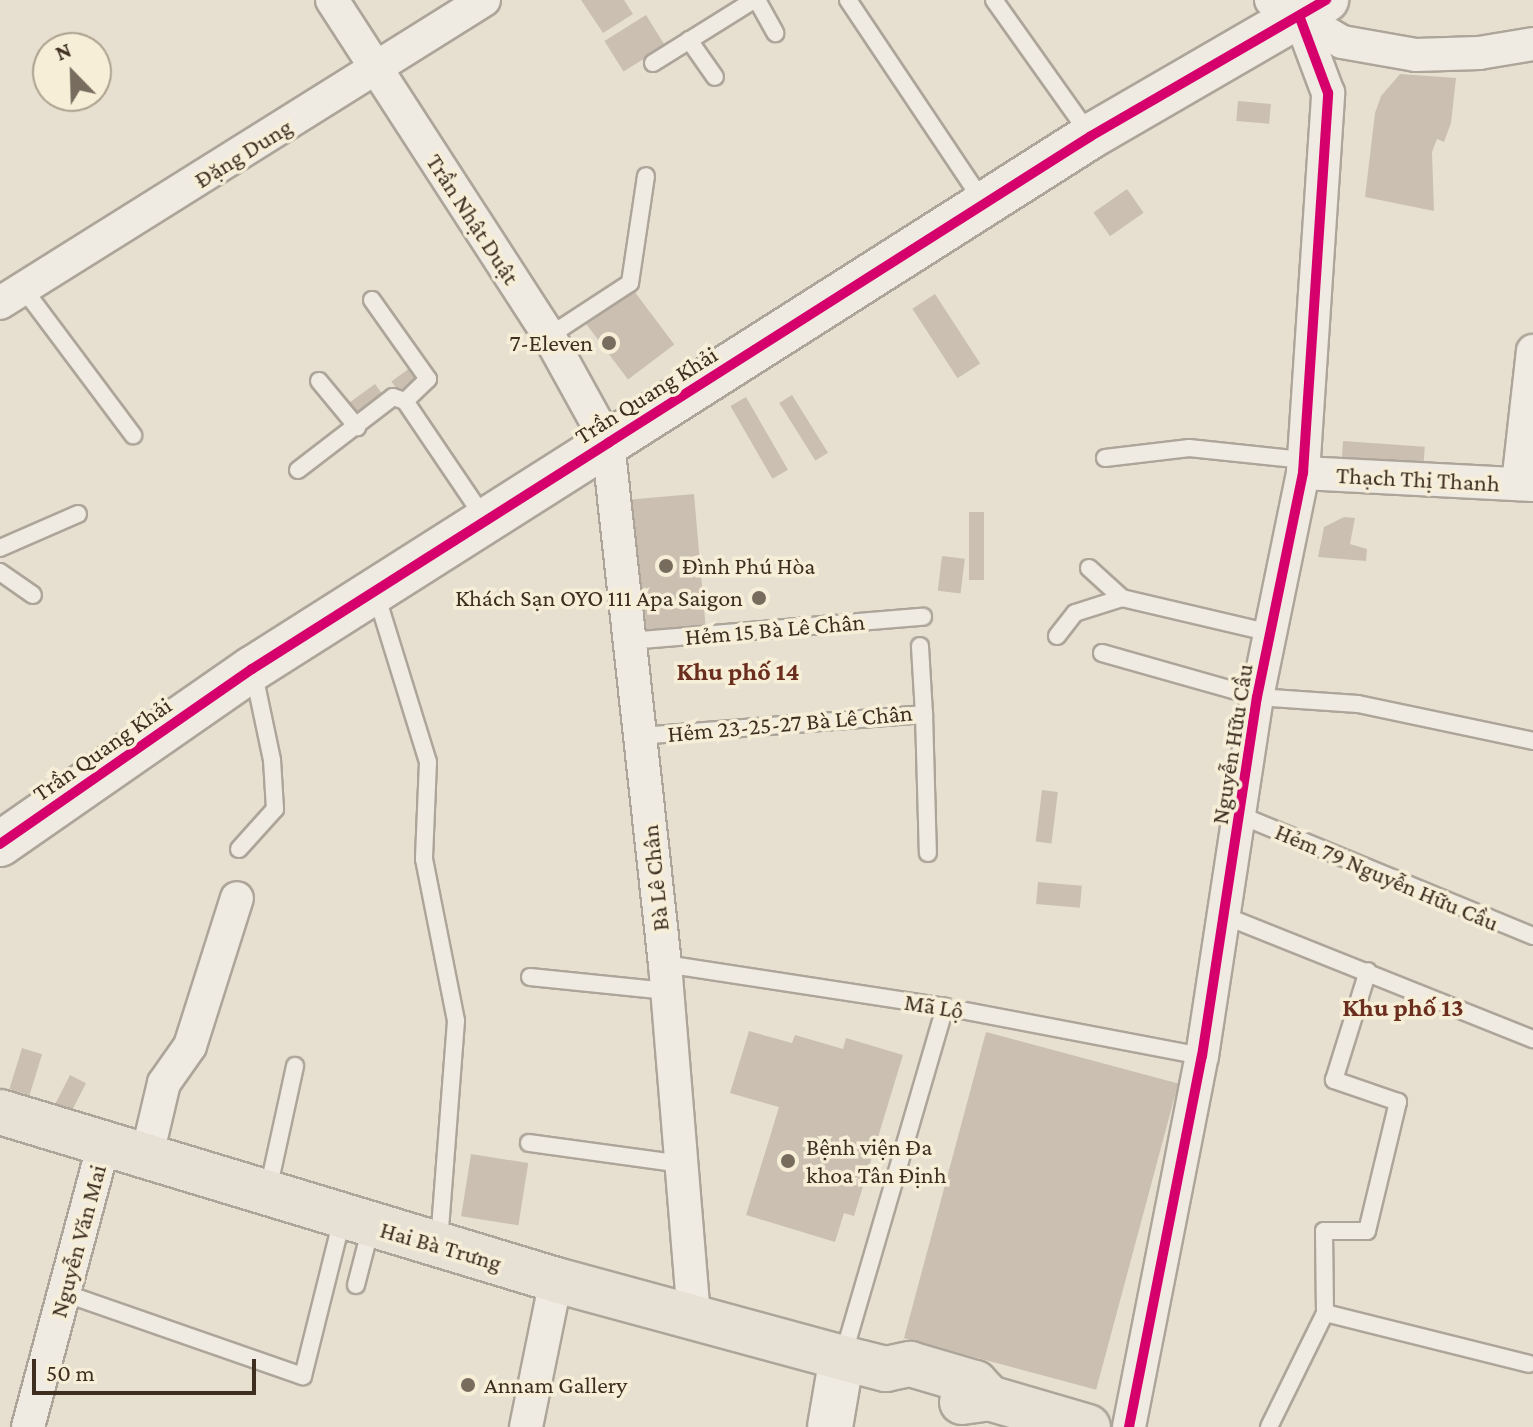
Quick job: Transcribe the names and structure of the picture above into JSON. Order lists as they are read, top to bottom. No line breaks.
{"streets":{"main road":["Hai Bà Trưng"],"street":["Đặng Dung","Trần Nhật Duật","Trần Quang Khải","Thạch Thị Thanh","Nguyễn Hữu Cầu","Bà Lê Chân","Nguyễn Văn Mai"],"lane":["Hẻm 15 Bà Lê Chân","Hẻm 23-25-27 Bà Lê Chân","Hẻm 79 Nguyễn Hữu Cầu","Mã Lộ"]},"crossings":[["Đặng Dung","Trần Nhật Duật"],["Trần Nhật Duật","Trần Quang Khải"],["Trần Nhật Duật","Bà Lê Chân"],["Trần Quang Khải","Nguyễn Hữu Cầu"],["Trần Quang Khải","Bà Lê Chân"],["Thạch Thị Thanh","Nguyễn Hữu Cầu"],["Hẻm 15 Bà Lê Chân","Bà Lê Chân"],["Hẻm 23-25-27 Bà Lê Chân","Bà Lê Chân"],["Nguyễn Hữu Cầu","Hẻm 79 Nguyễn Hữu Cầu"],["Nguyễn Hữu Cầu","Mã Lộ"],["Bà Lê Chân","Mã Lộ"],["Bà Lê Chân","Hai Bà Trưng"],["Nguyễn Văn Mai","Hai Bà Trưng"]],"districts":["Khu phố 14","Khu phố 13"],"places":["7-Eleven","Đình Phú Hòa","Khách Sạn OYO 111 Apa Saigon","Bệnh viện Đa khoa Tân Định","Annam Gallery"],"scale_bar":"50 m","north":"top left"}
